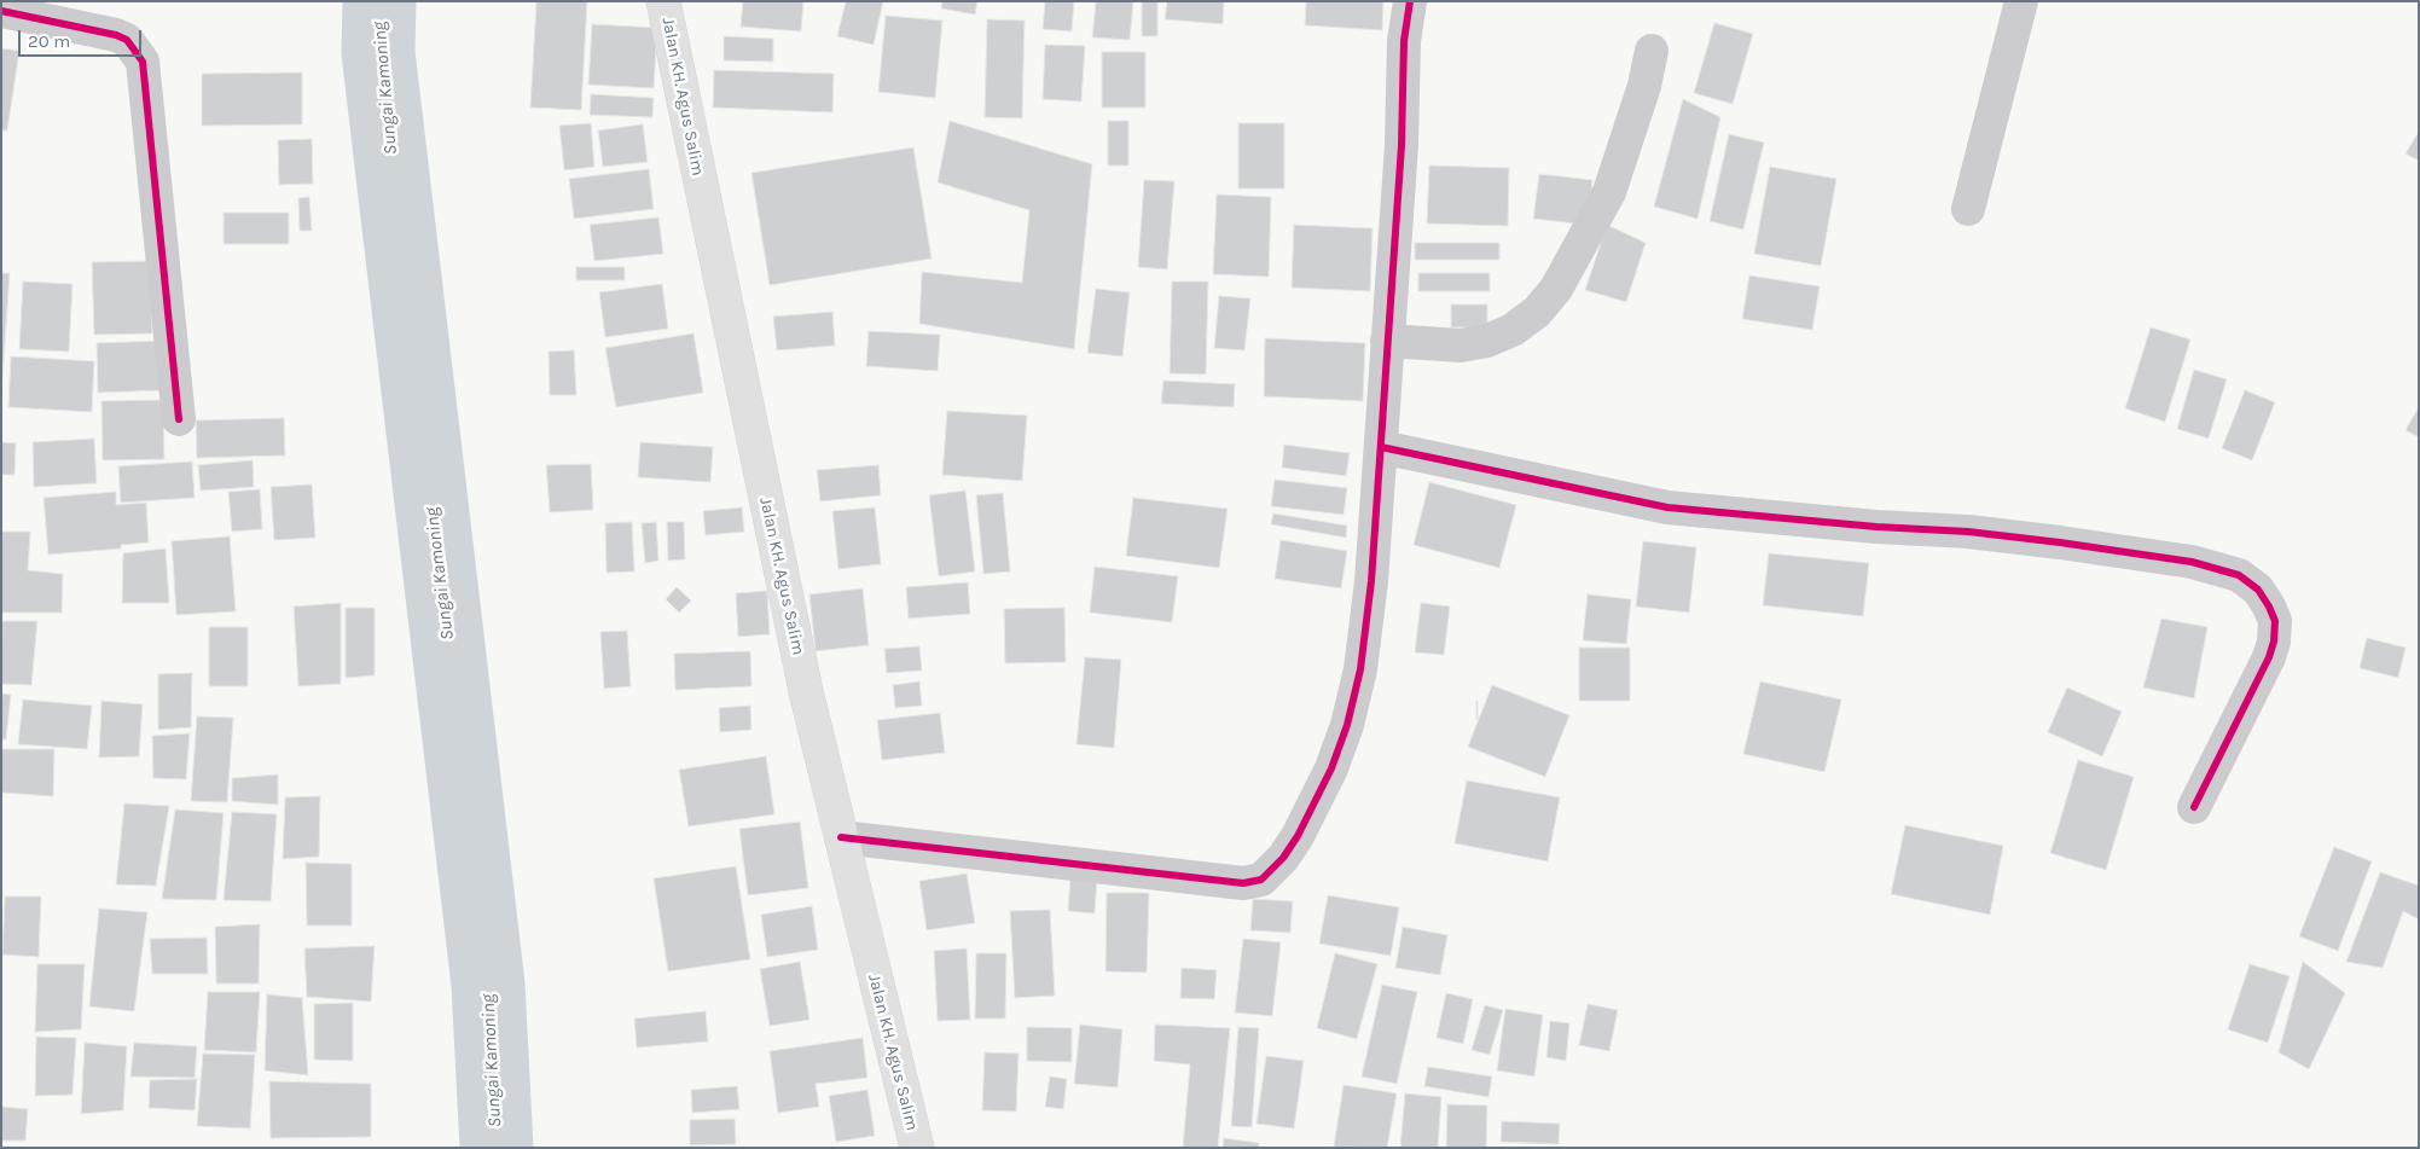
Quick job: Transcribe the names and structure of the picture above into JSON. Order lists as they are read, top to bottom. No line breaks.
{"streets":{"highway":["Jalan KH. Agus Salim"]},"water":["Sungai Kamoning"],"scale_bar":"20 m"}
